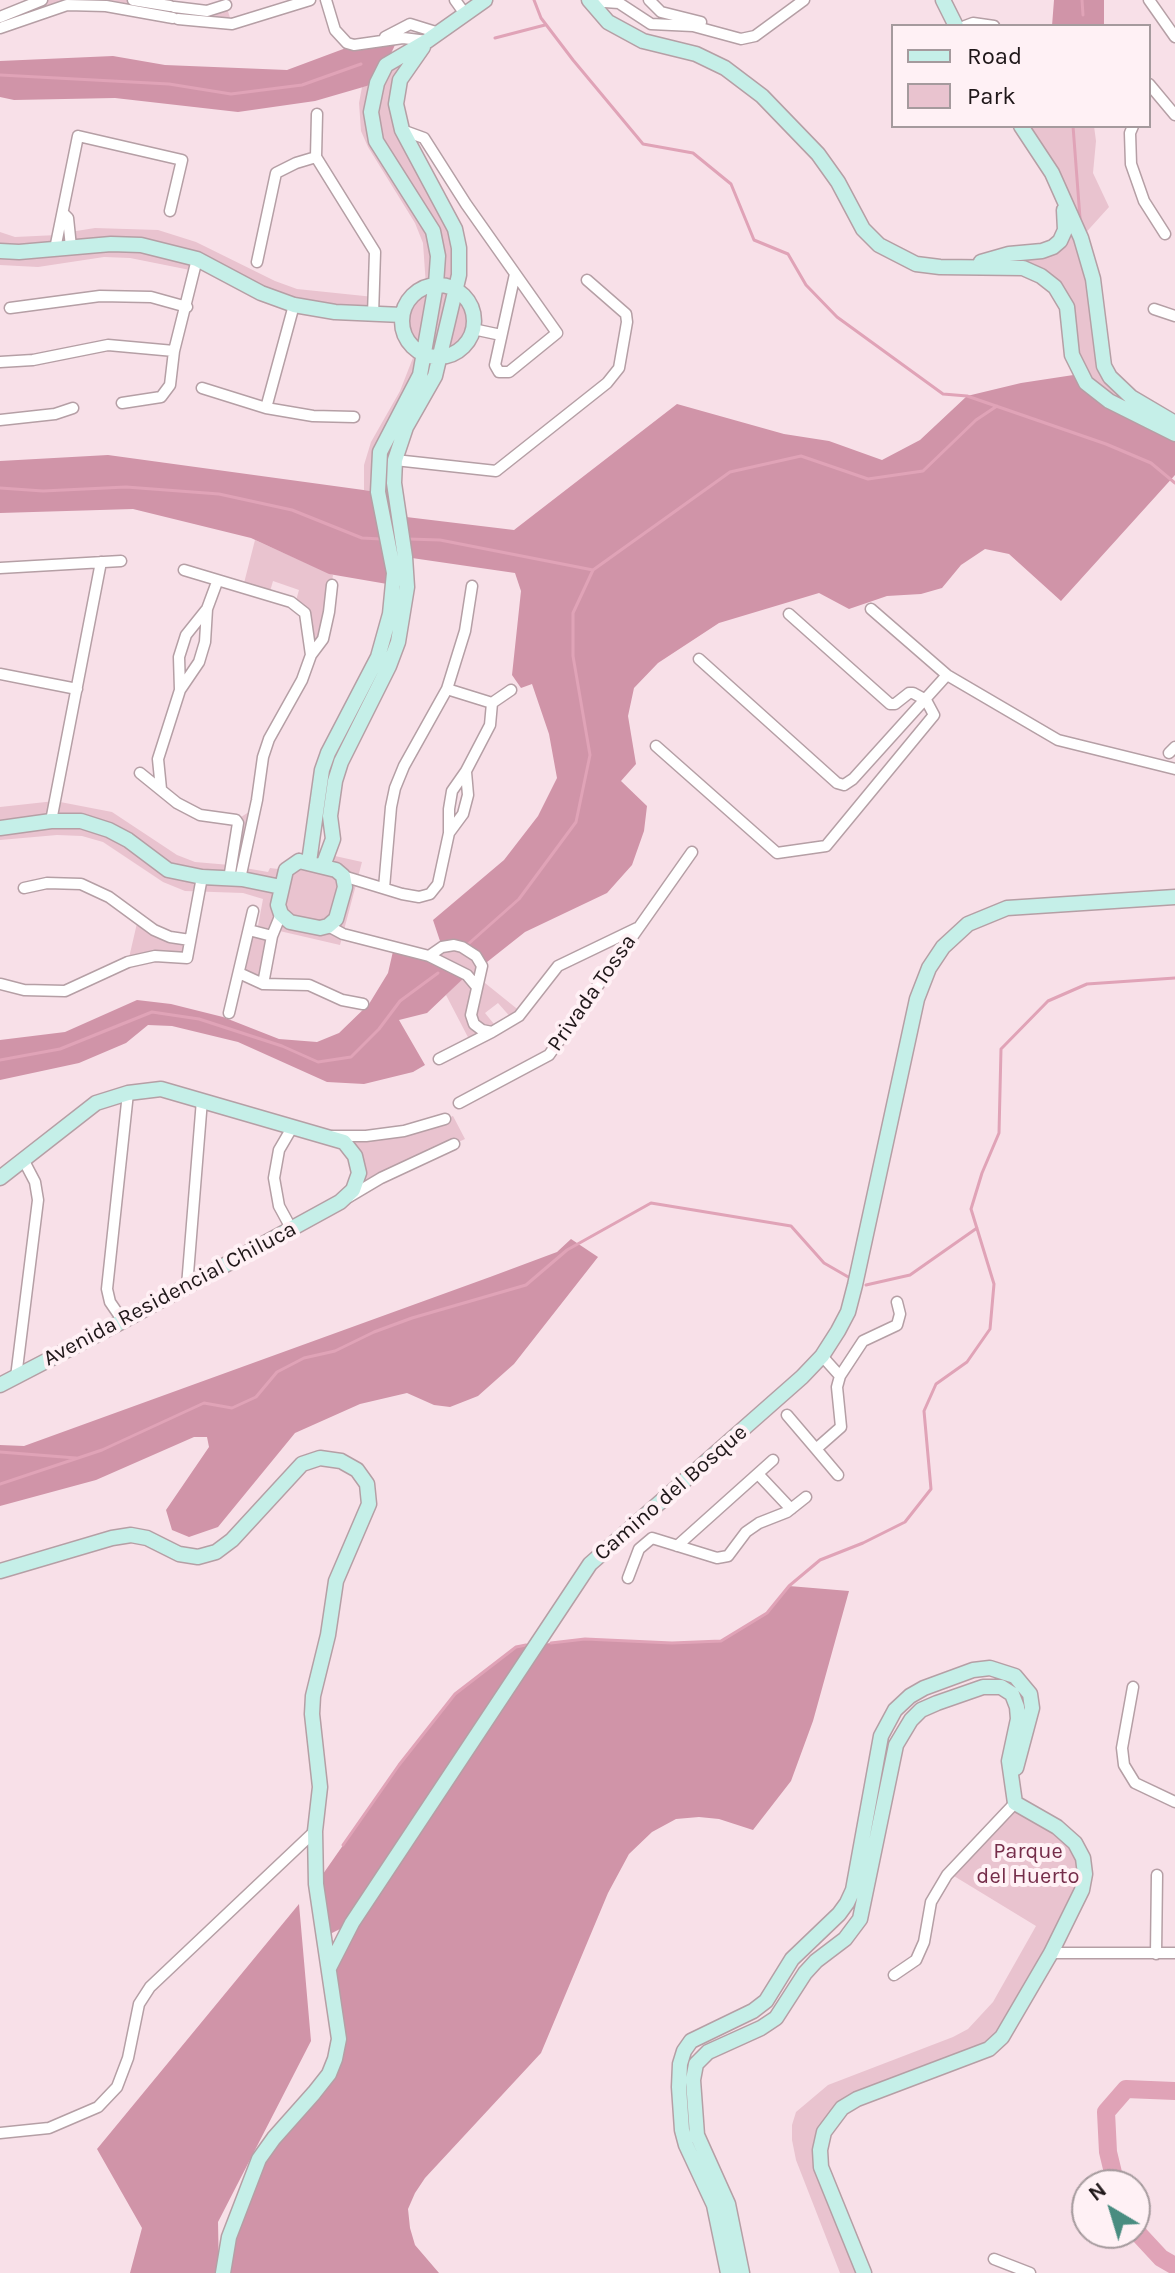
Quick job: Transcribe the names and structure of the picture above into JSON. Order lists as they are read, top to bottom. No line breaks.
{"streets":{"street":["Privada Tossa","Avenida Residencial Chiluca","Camino del Bosque"]},"parks":["Parque del Huerto"],"legend":["Road","Park"],"north":"top left"}
